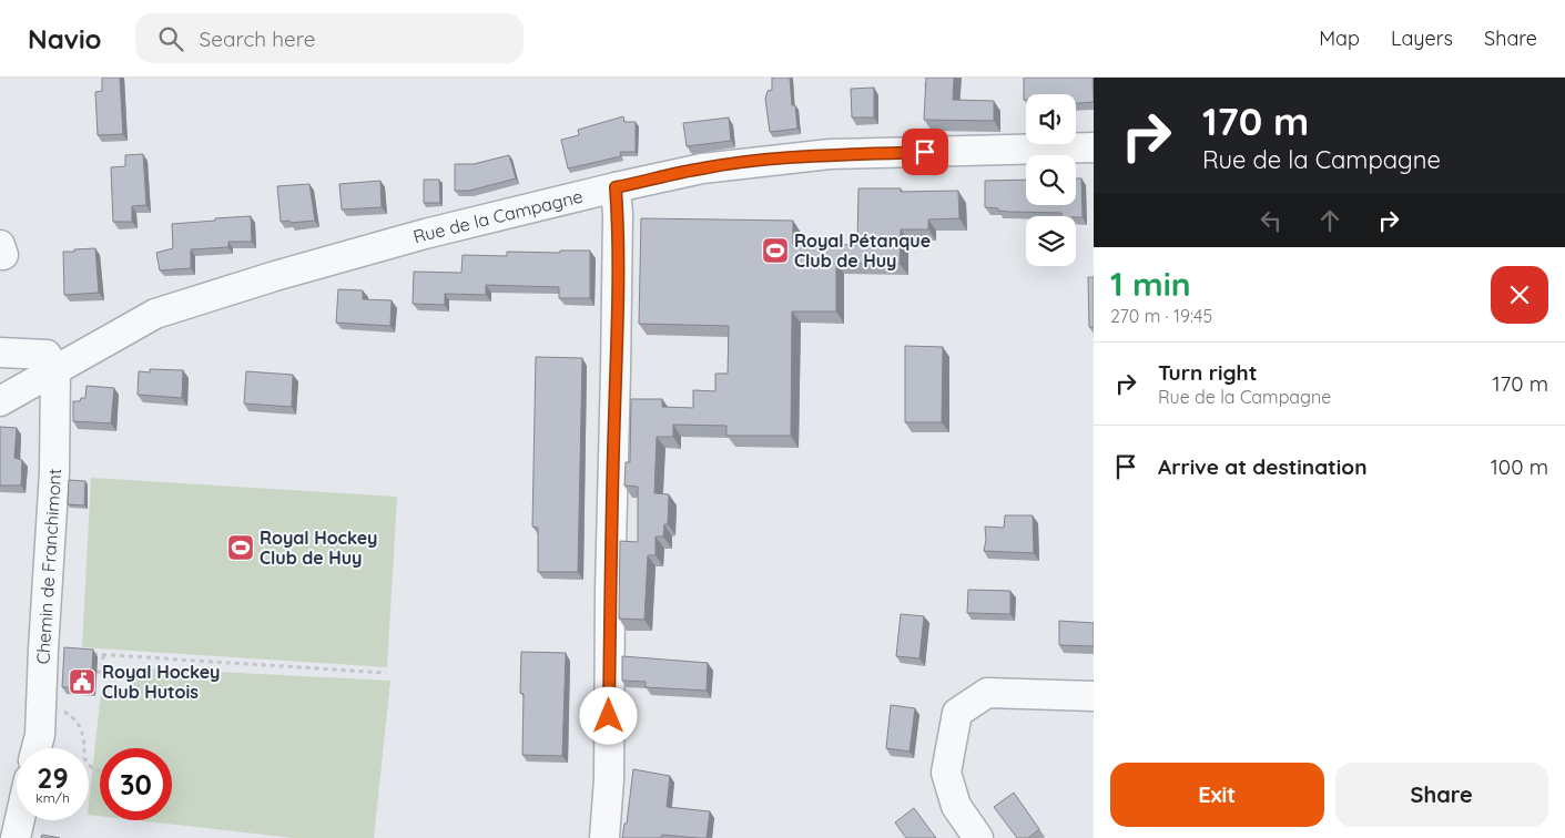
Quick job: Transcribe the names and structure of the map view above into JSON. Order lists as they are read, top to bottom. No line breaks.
{"streets":{"street":["Rue de la Campagne","Chemin de Franchimont"]},"crossings":[["Rue de la Campagne","Chemin de Franchimont"]],"places":{"sports":["Royal Pétanque Club de Huy","Royal Hockey Club de Huy"],"public building":["Royal Hockey Club Hutois"]},"page":{"header":"Navio","search":"Search here","nav":["Map","Layers","Share"],"turn":["170 m","Rue de la Campagne"],"heading":["1 min","270 m · 19:45"],"list":[{"name":"Turn right","note":"Rue de la Campagne","value":"170 m"},{"name":"Arrive at destination","value":"100 m"}],"speed":"29 km/h","limit":"30","buttons":["Exit","Share"]}}
